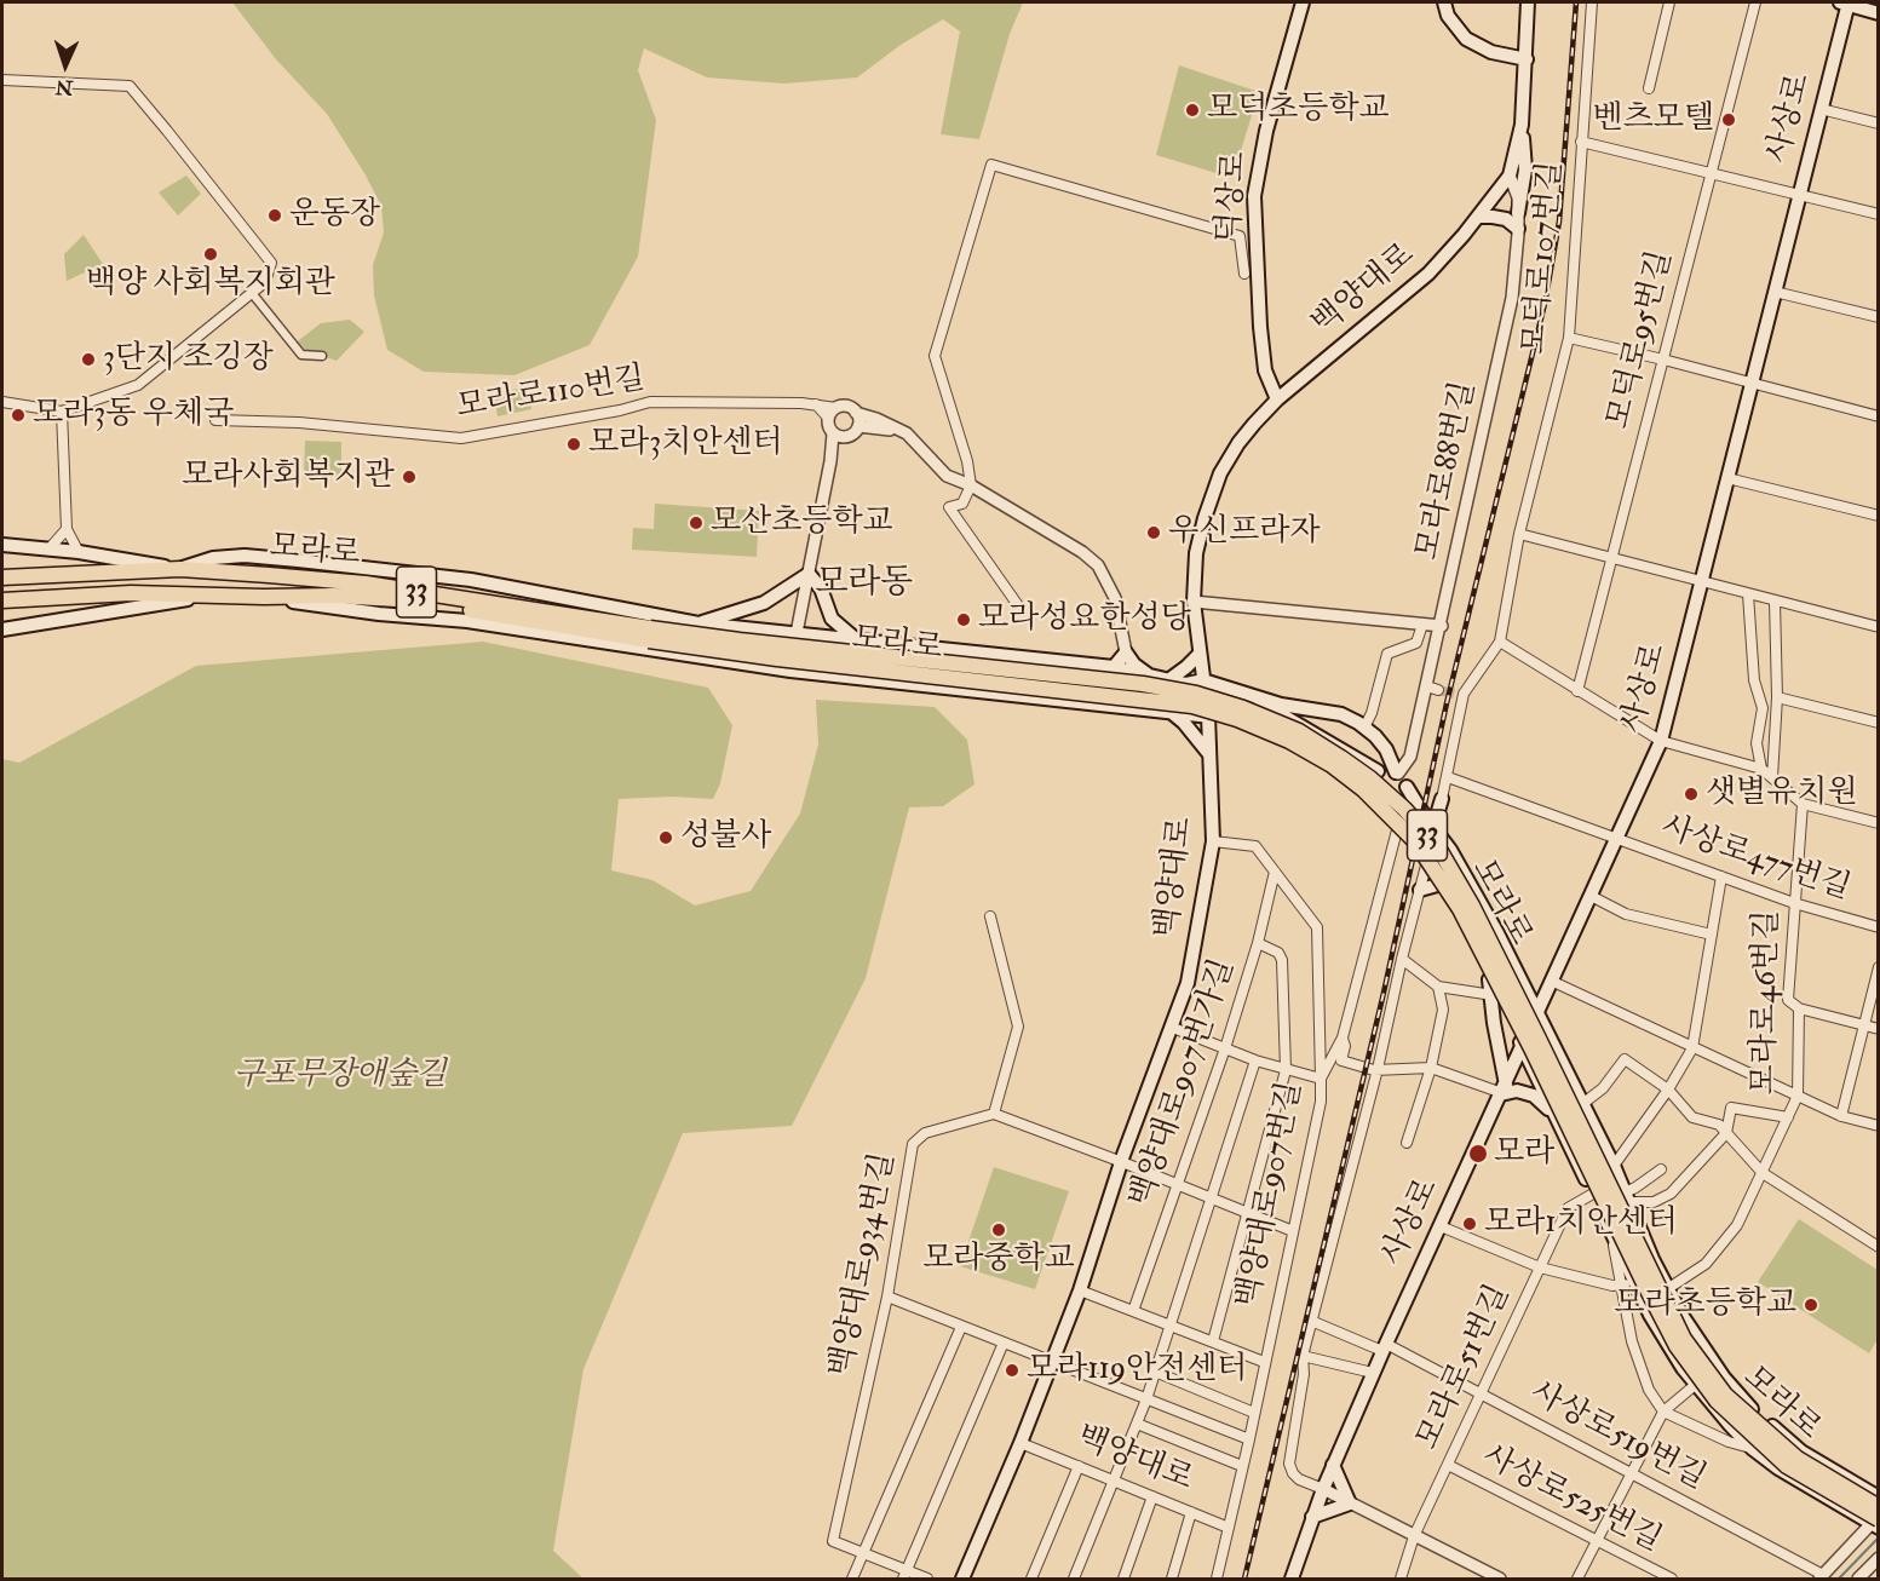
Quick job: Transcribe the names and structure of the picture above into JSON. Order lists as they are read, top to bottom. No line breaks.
{"streets":{"highway":["모라로","33"],"main road":["사상로","덕상로","백양대로"],"street":["모덕로107번길","모덕로95번길","모라로110번길","모라로88번길","사상로477번길","모라로46번길","백양대로907번가길","백양대로907번길","백양대로934번길","모라로51번길","사상로519번길","사상로525번길"]},"crossings":[["사상로","모라로"],["사상로","사상로477번길"],["사상로","사상로519번길"],["덕상로","백양대로"],["덕상로","모라로110번길"],["백양대로","모라로88번길"],["백양대로","백양대로907번길"],["모라로88번길","모라로"],["모라로","모라로46번길"],["모라로","모라로51번길"],["사상로477번길","모라로46번길"],["백양대로907번가길","백양대로907번길"],["모라로51번길","사상로519번길"],["모라로51번길","사상로525번길"]],"districts":["모라동"],"parks":["구포무장애숲길"],"places":["모덕초등학교","벤츠모텔","운동장","백양 사회복지회관","3단지 조깅장","모라3동 우체국","모라3치안센터","모라사회복지관","모산초등학교","우신프라자","모라성요한성당","샛별유치원","성불사","모라","모라1치안센터","모라중학교","모라초등학교","모라119안전센터"],"north":"bottom"}
